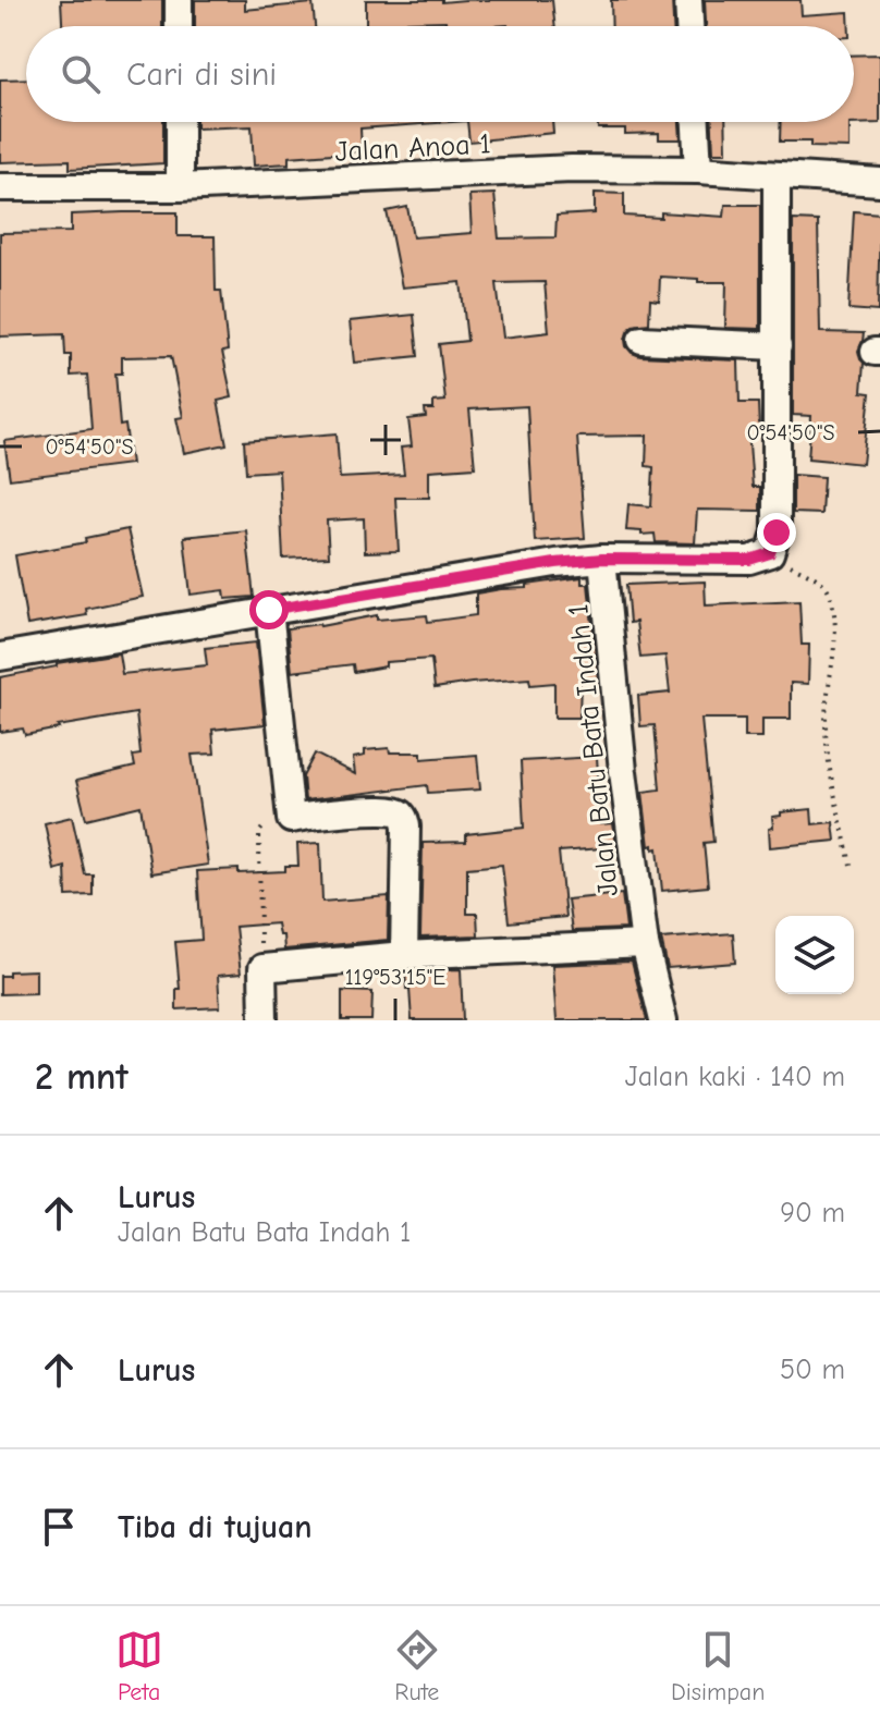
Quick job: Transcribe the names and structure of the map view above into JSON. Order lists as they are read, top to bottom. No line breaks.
{"streets":{"street":["Jalan Anoa 1","Jalan Batu Bata Indah 1"]},"page":{"search":"Cari di sini","heading":["2 mnt","Jalan kaki · 140 m"],"list":[["Lurus","Jalan Batu Bata Indah 1","90 m"],["Lurus","50 m"],"Tiba di tujuan"],"nav":["Peta","Rute","Disimpan"]},"coordinates":["0°54'50\"S","119°53'15\"E"]}
